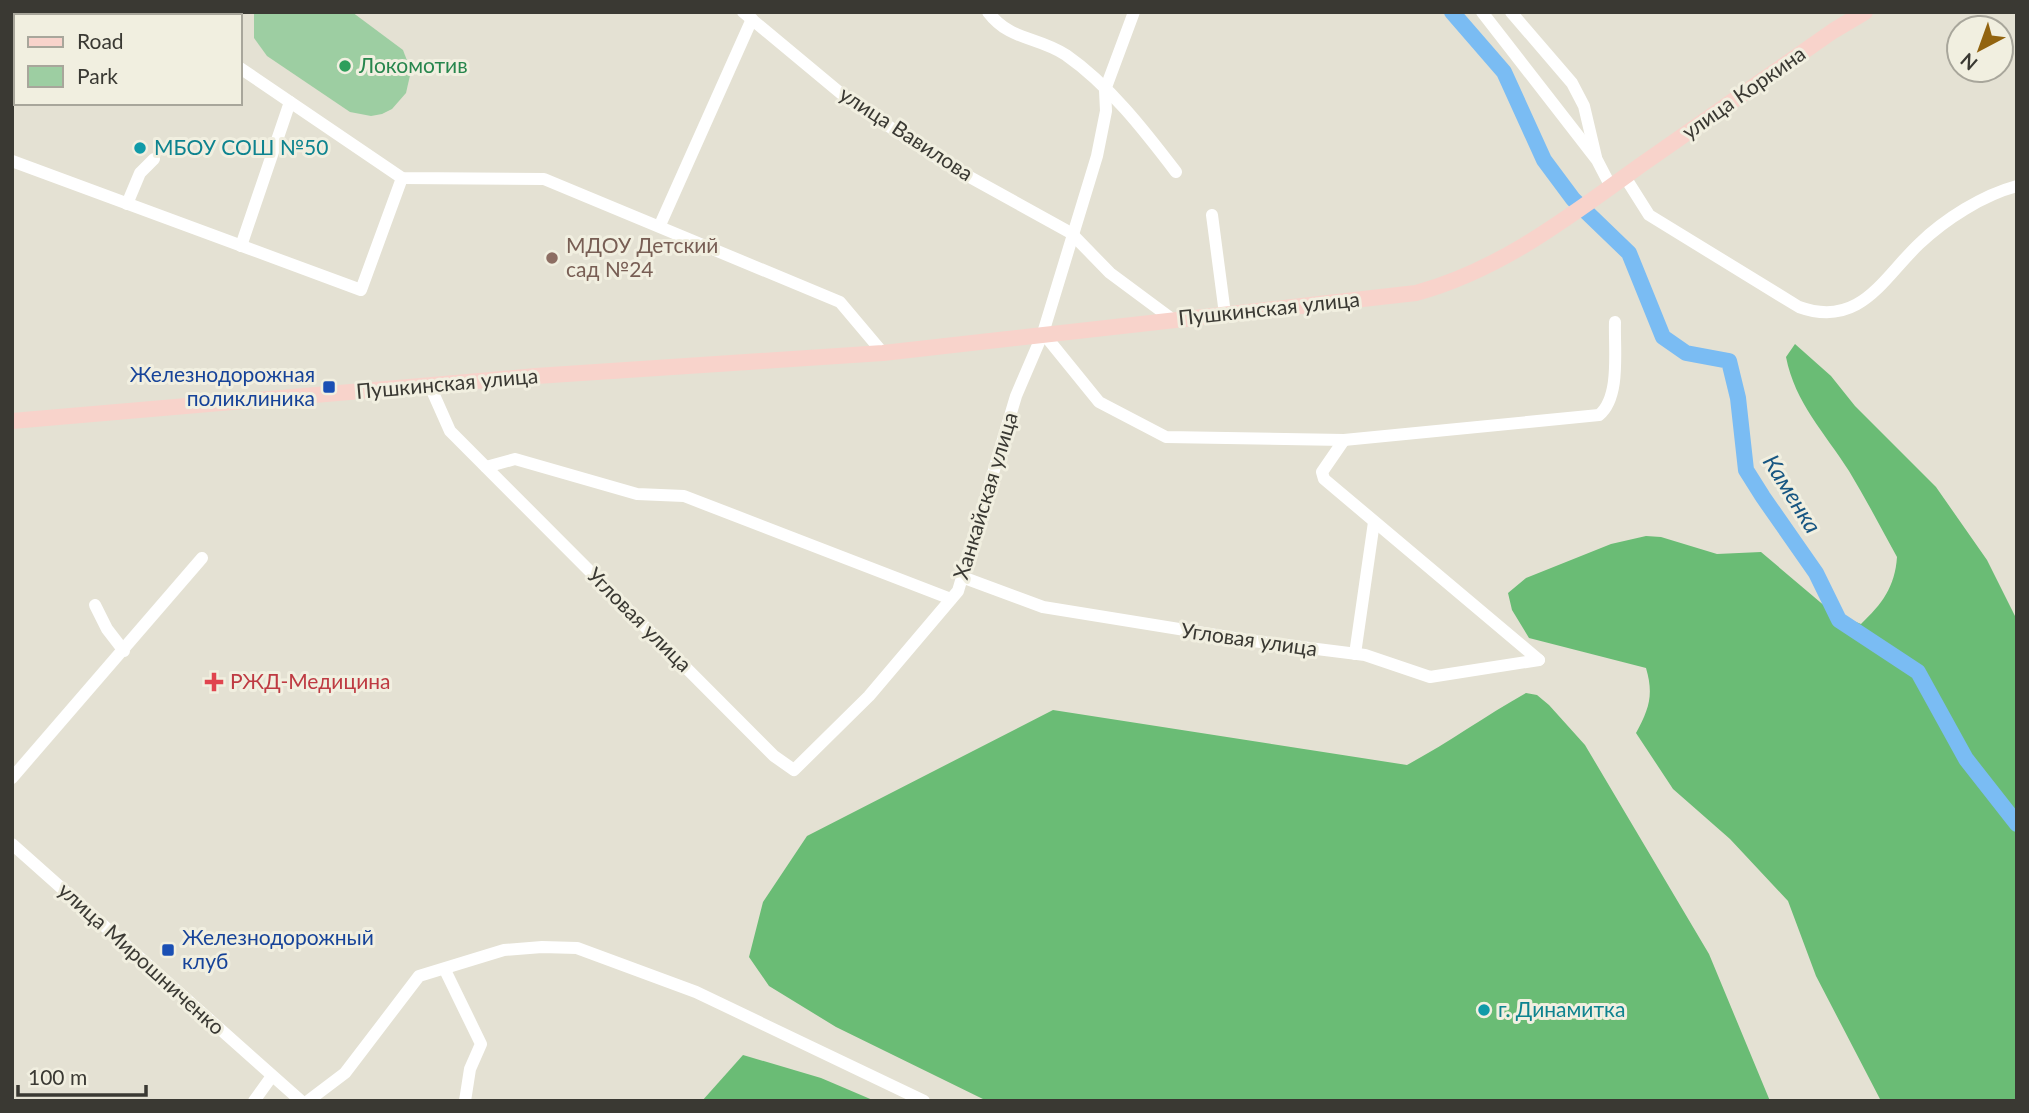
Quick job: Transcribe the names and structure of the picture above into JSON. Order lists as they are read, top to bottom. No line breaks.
{"streets":{"main road":["улица Коркина","Пушкинская улица"],"street":["улица Вавилова","Ханкайская улица","Угловая улица","улица Мирошниченко"]},"crossings":[["улица Коркина","Пушкинская улица"],["улица Вавилова","Пушкинская улица"],["улица Вавилова","Ханкайская улица"],["Пушкинская улица","Ханкайская улица"],["Пушкинская улица","Угловая улица"],["Ханкайская улица","Угловая улица"]],"water":["Каменка"],"places":{"other":["Локомотив","МБОУ СОШ №50","МДОУ Детский сад №24","г. Динамитка"],"transit":["Железнодорожная поликлиника","Железнодорожный клуб"],"health":["РЖД-Медицина"]},"legend":["Road","Park"],"scale_bar":"100 m","north":"bottom left"}
